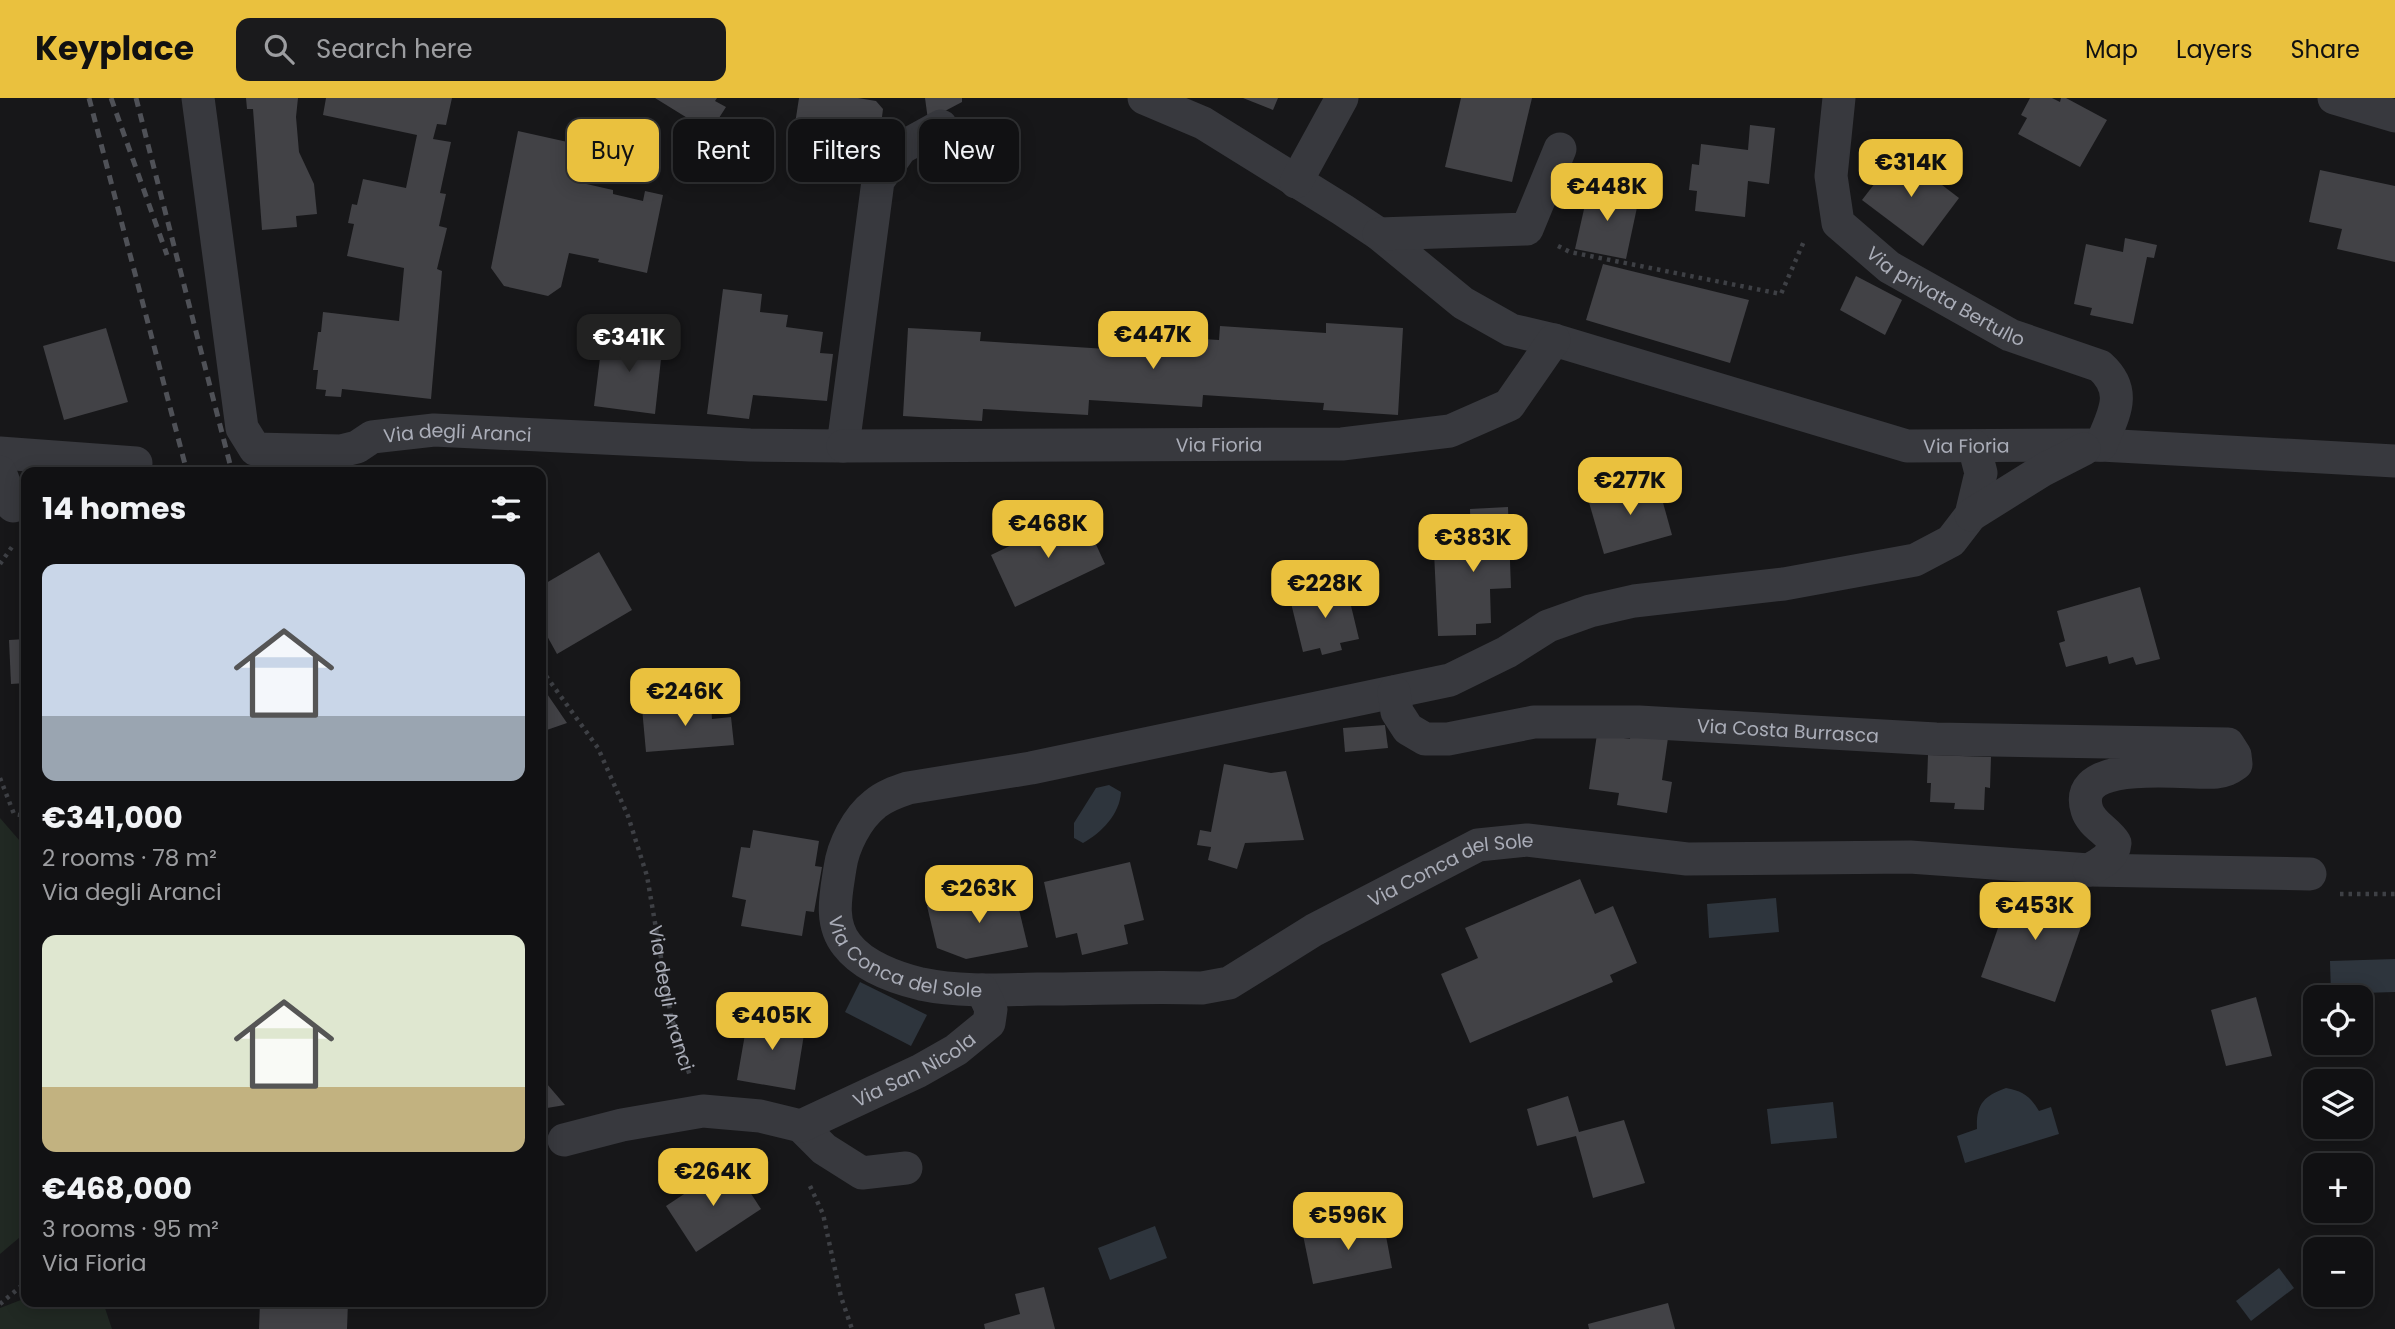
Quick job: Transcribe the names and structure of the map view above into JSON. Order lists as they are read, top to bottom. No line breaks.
{"streets":{"street":["Via privata Bertullo","Via degli Aranci","Via Fioria","Via Costa Burrasca","Via Conca del Sole","Via San Nicola"]},"crossings":[["Via privata Bertullo","Via Fioria"],["Via privata Bertullo","Via Conca del Sole"],["Via degli Aranci","Via Fioria"],["Via Fioria","Via Conca del Sole"],["Via Costa Burrasca","Via Conca del Sole"],["Via Conca del Sole","Via San Nicola"]],"page":{"header":"Keyplace","search":"Search here","nav":["Map","Layers","Share"],"chip":["Buy","Rent","Filters","New"],"price":["€314K","€448K","€447K","€341K","€277K","€468K","€383K","€228K","€246K","€263K","€453K","€405K","€264K","€596K"],"heading":"14 homes","list":[{"name":"€341,000","note":"2 rooms · 78 m² · Via degli Aranci"},{"name":"€468,000","note":"3 rooms · 95 m² · Via Fioria"}],"map_buttons":["+","−"]}}
